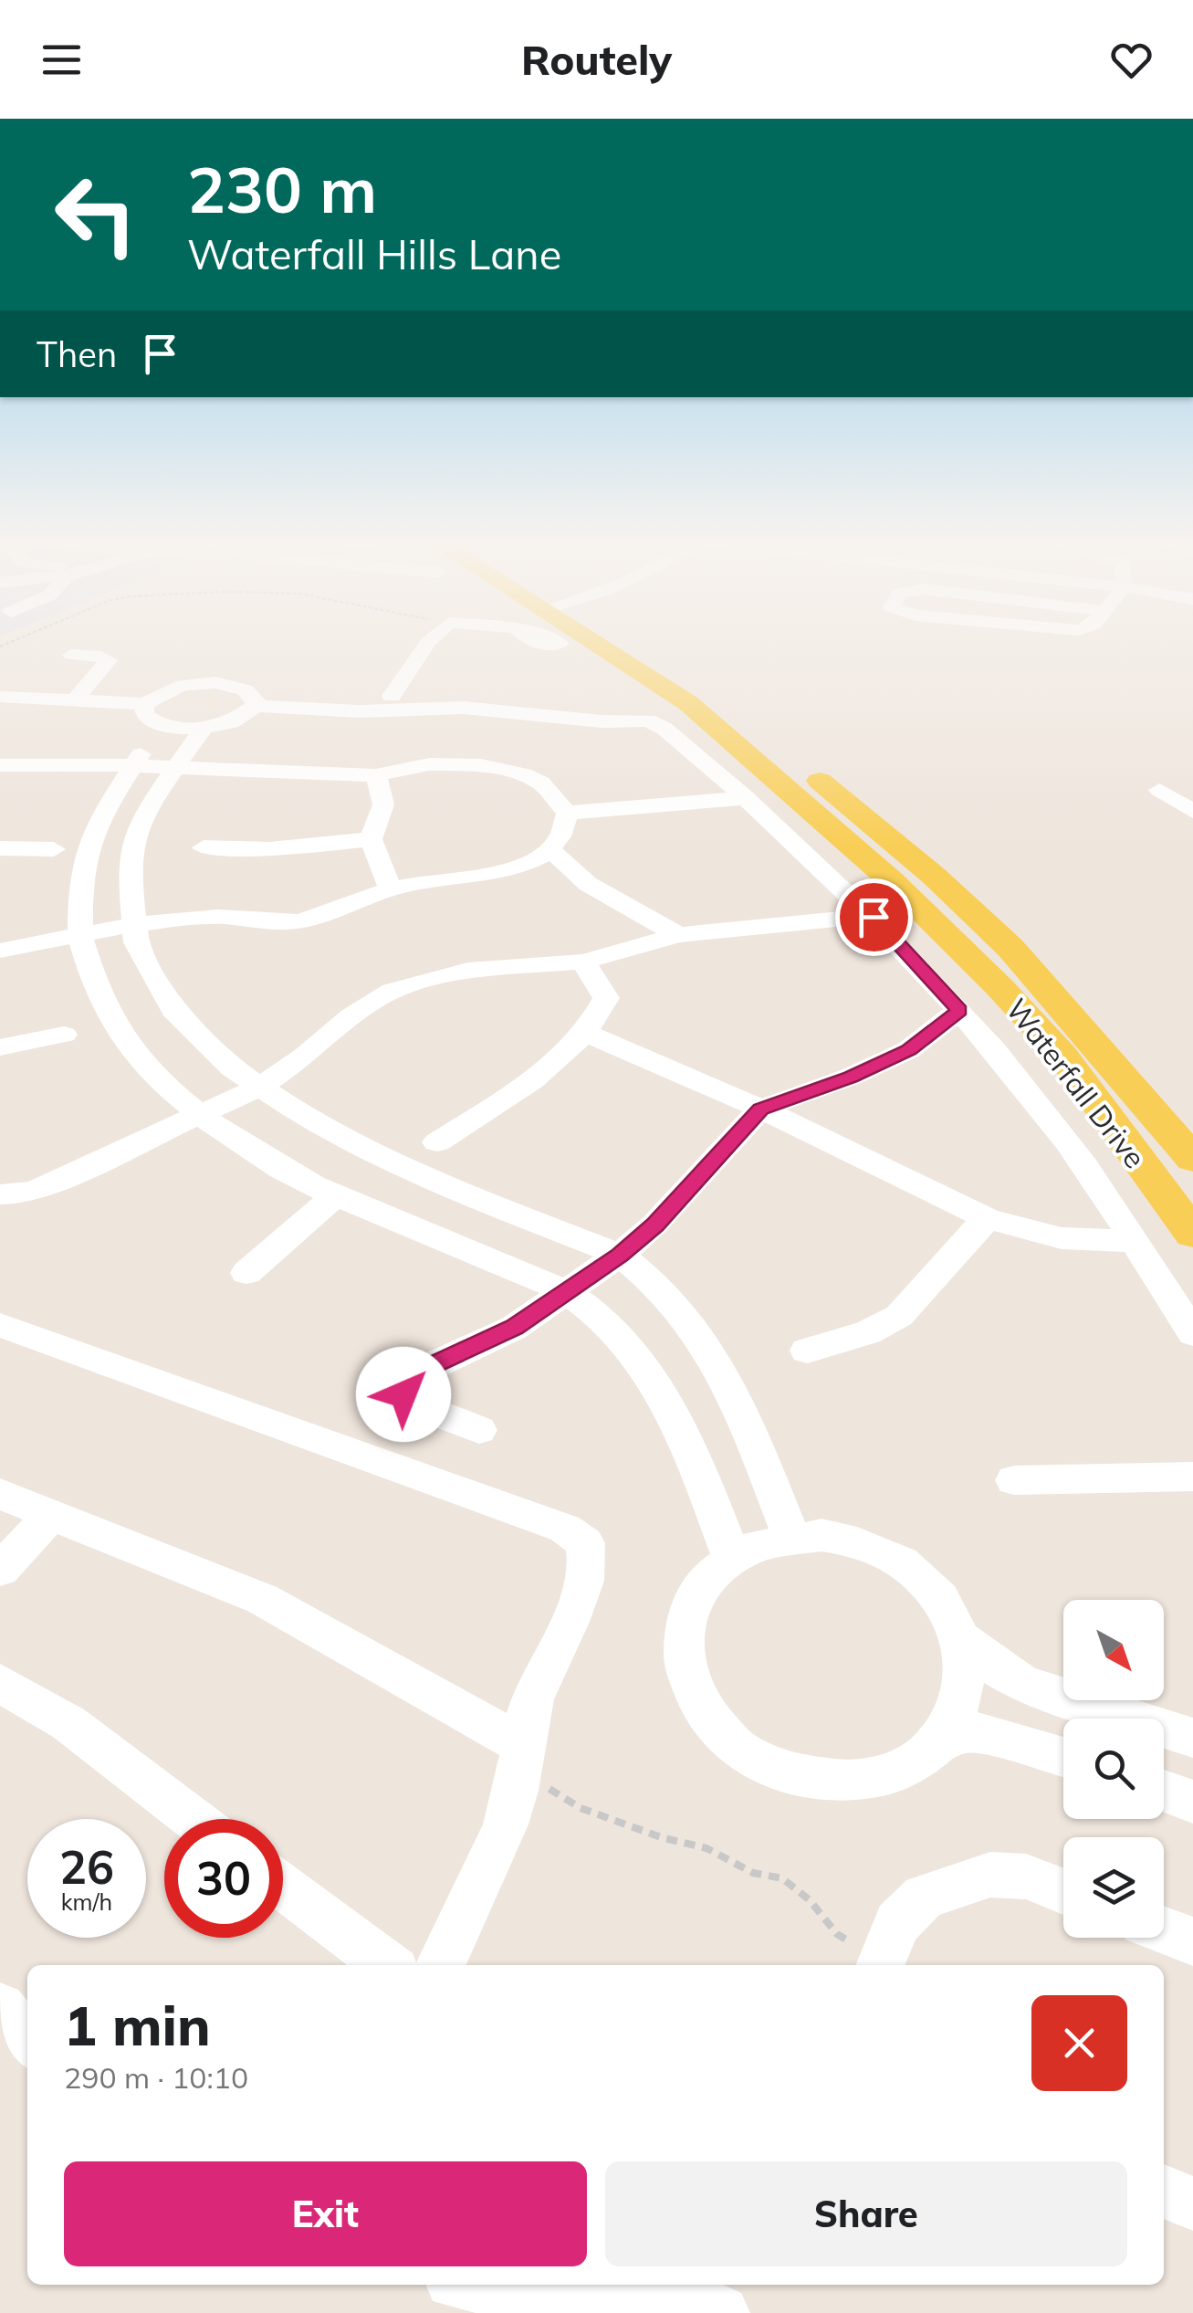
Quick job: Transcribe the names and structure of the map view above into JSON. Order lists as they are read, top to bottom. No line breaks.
{"streets":{"main road":["Waterfall Drive"]},"north":"bottom right","page":{"header":"Routely","turn":["230 m","Waterfall Hills Lane"],"then":"Then","speed":"26 km/h","limit":"30","heading":["1 min","290 m · 10:10"],"buttons":["Exit","Share"]}}
